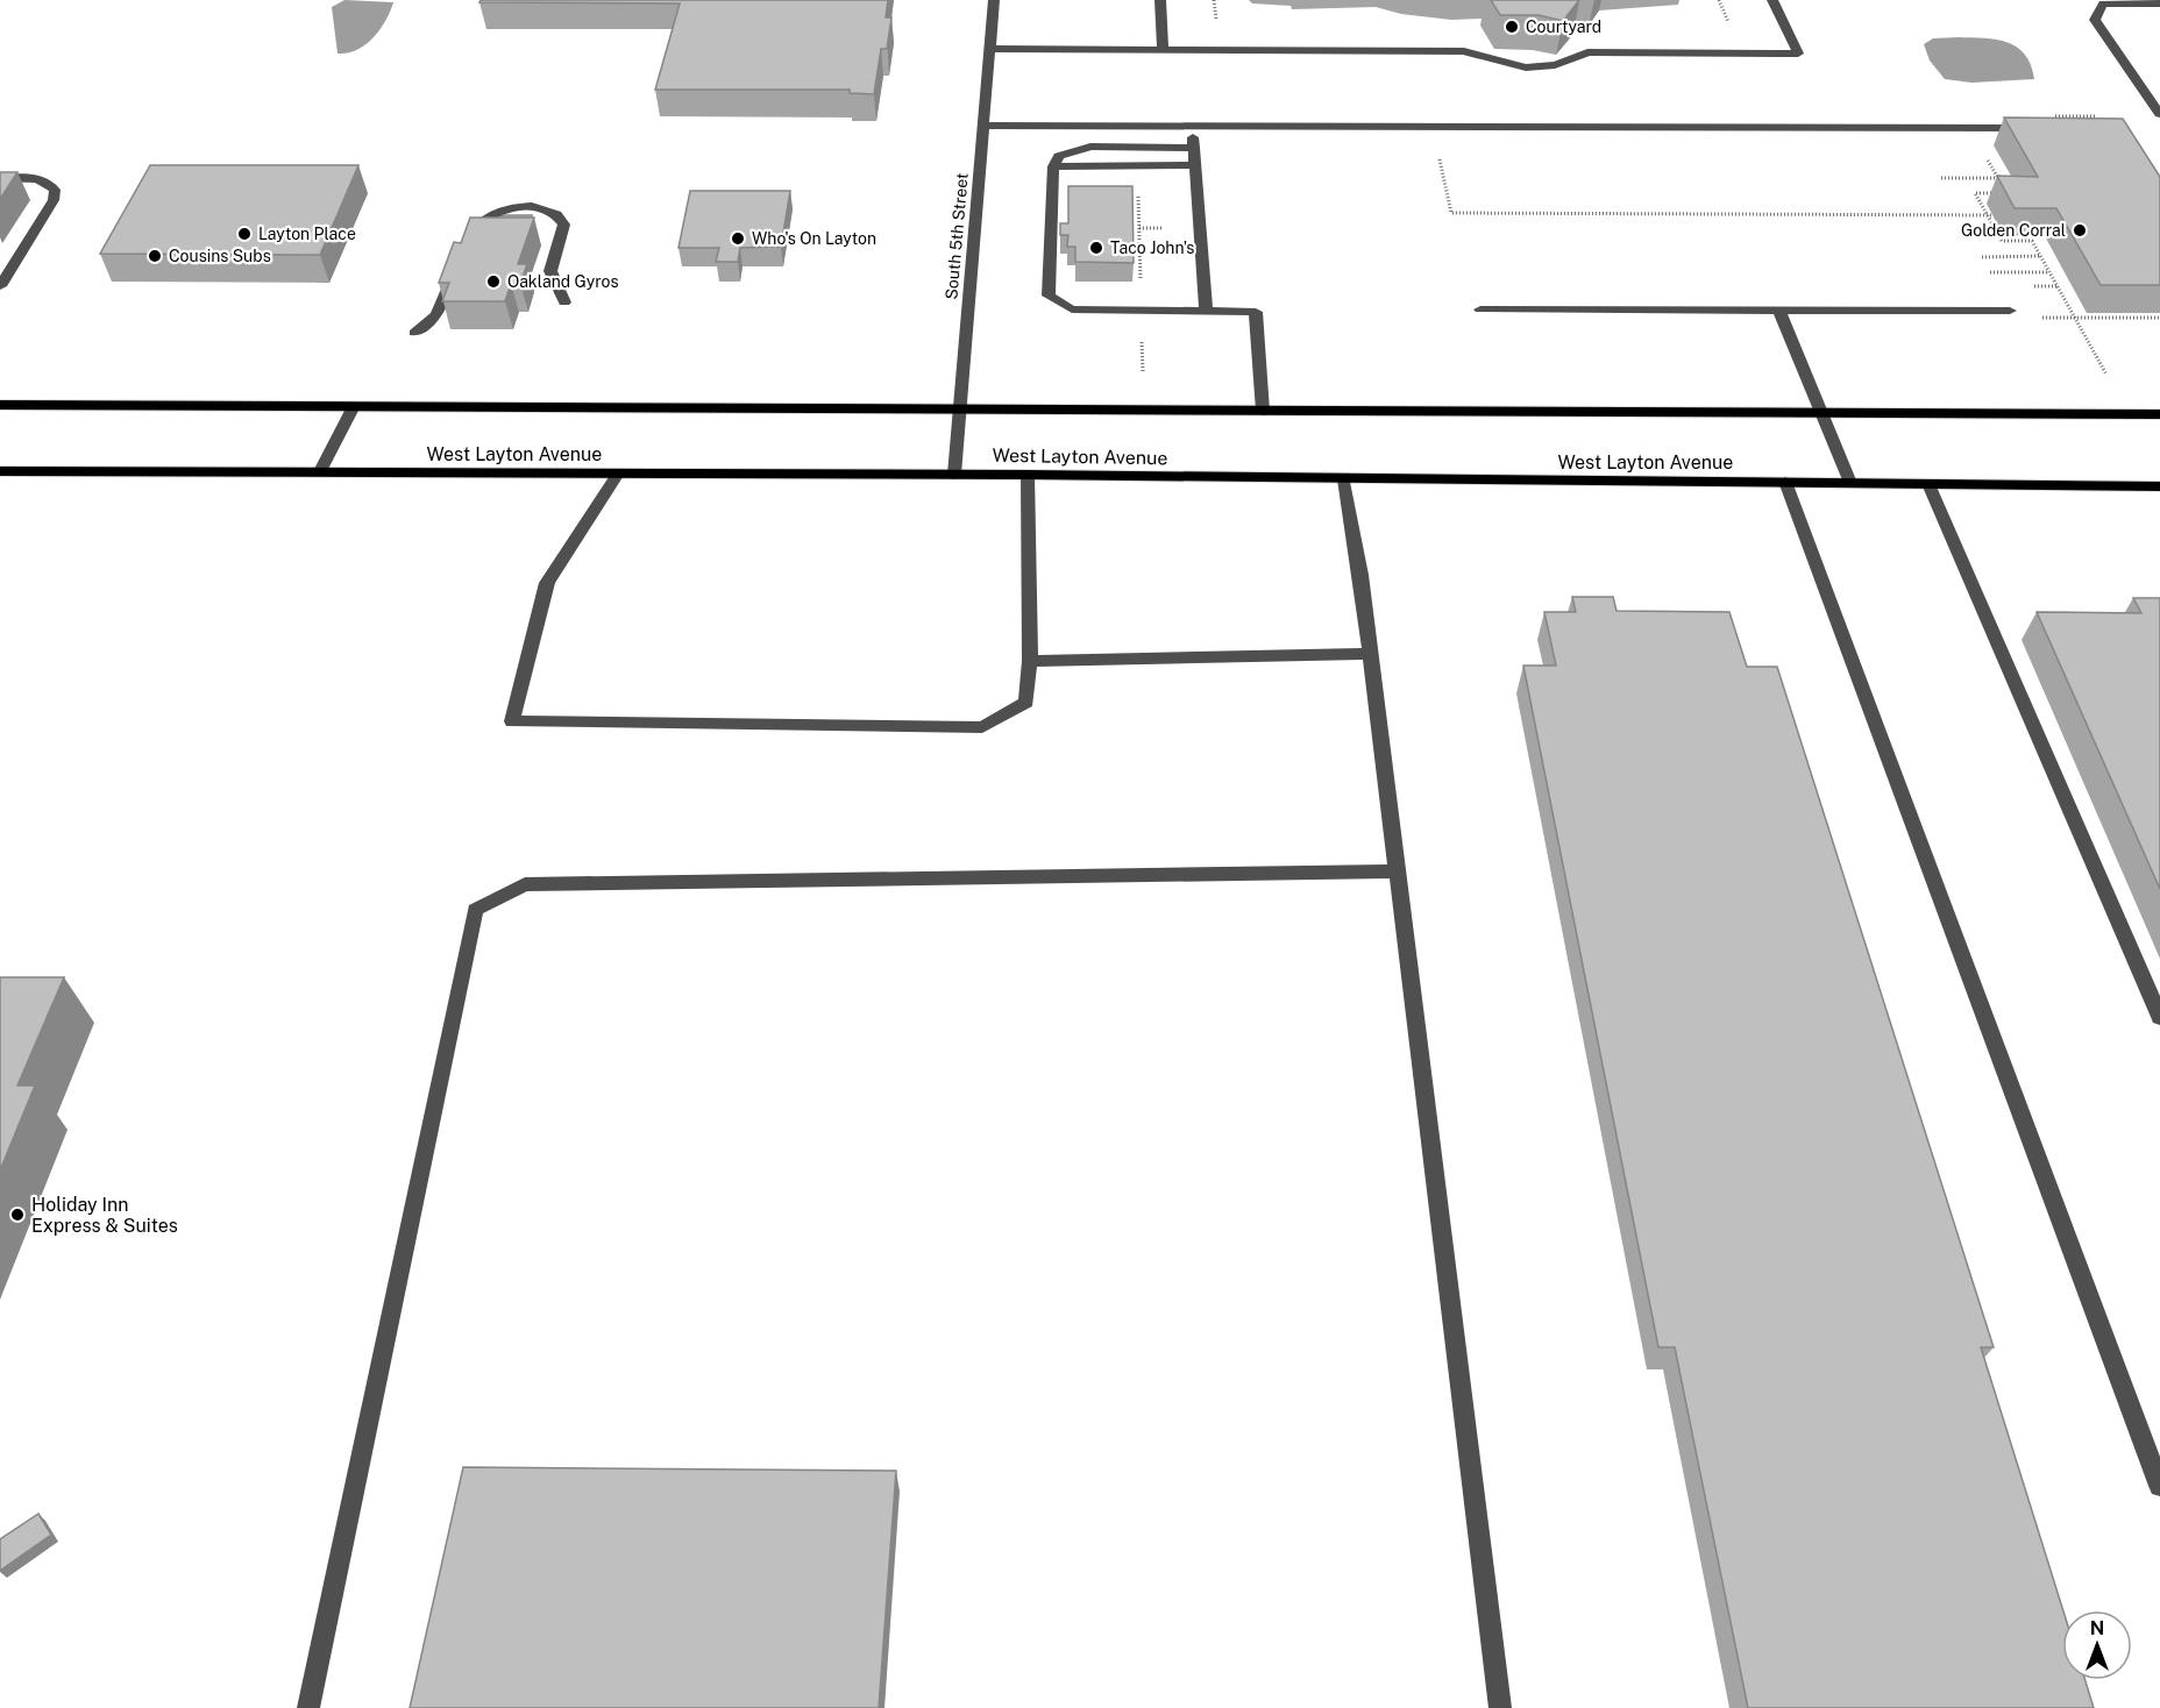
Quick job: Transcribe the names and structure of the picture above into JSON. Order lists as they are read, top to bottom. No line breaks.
{"streets":{"main road":["West Layton Avenue"],"street":["South 5th Street"]},"crossings":[["South 5th Street","West Layton Avenue"]],"places":["Courtyard","Golden Corral","Layton Place","Who's On Layton","Taco John's","Cousins Subs","Oakland Gyros","Holiday Inn Express & Suites"],"north":"top"}
